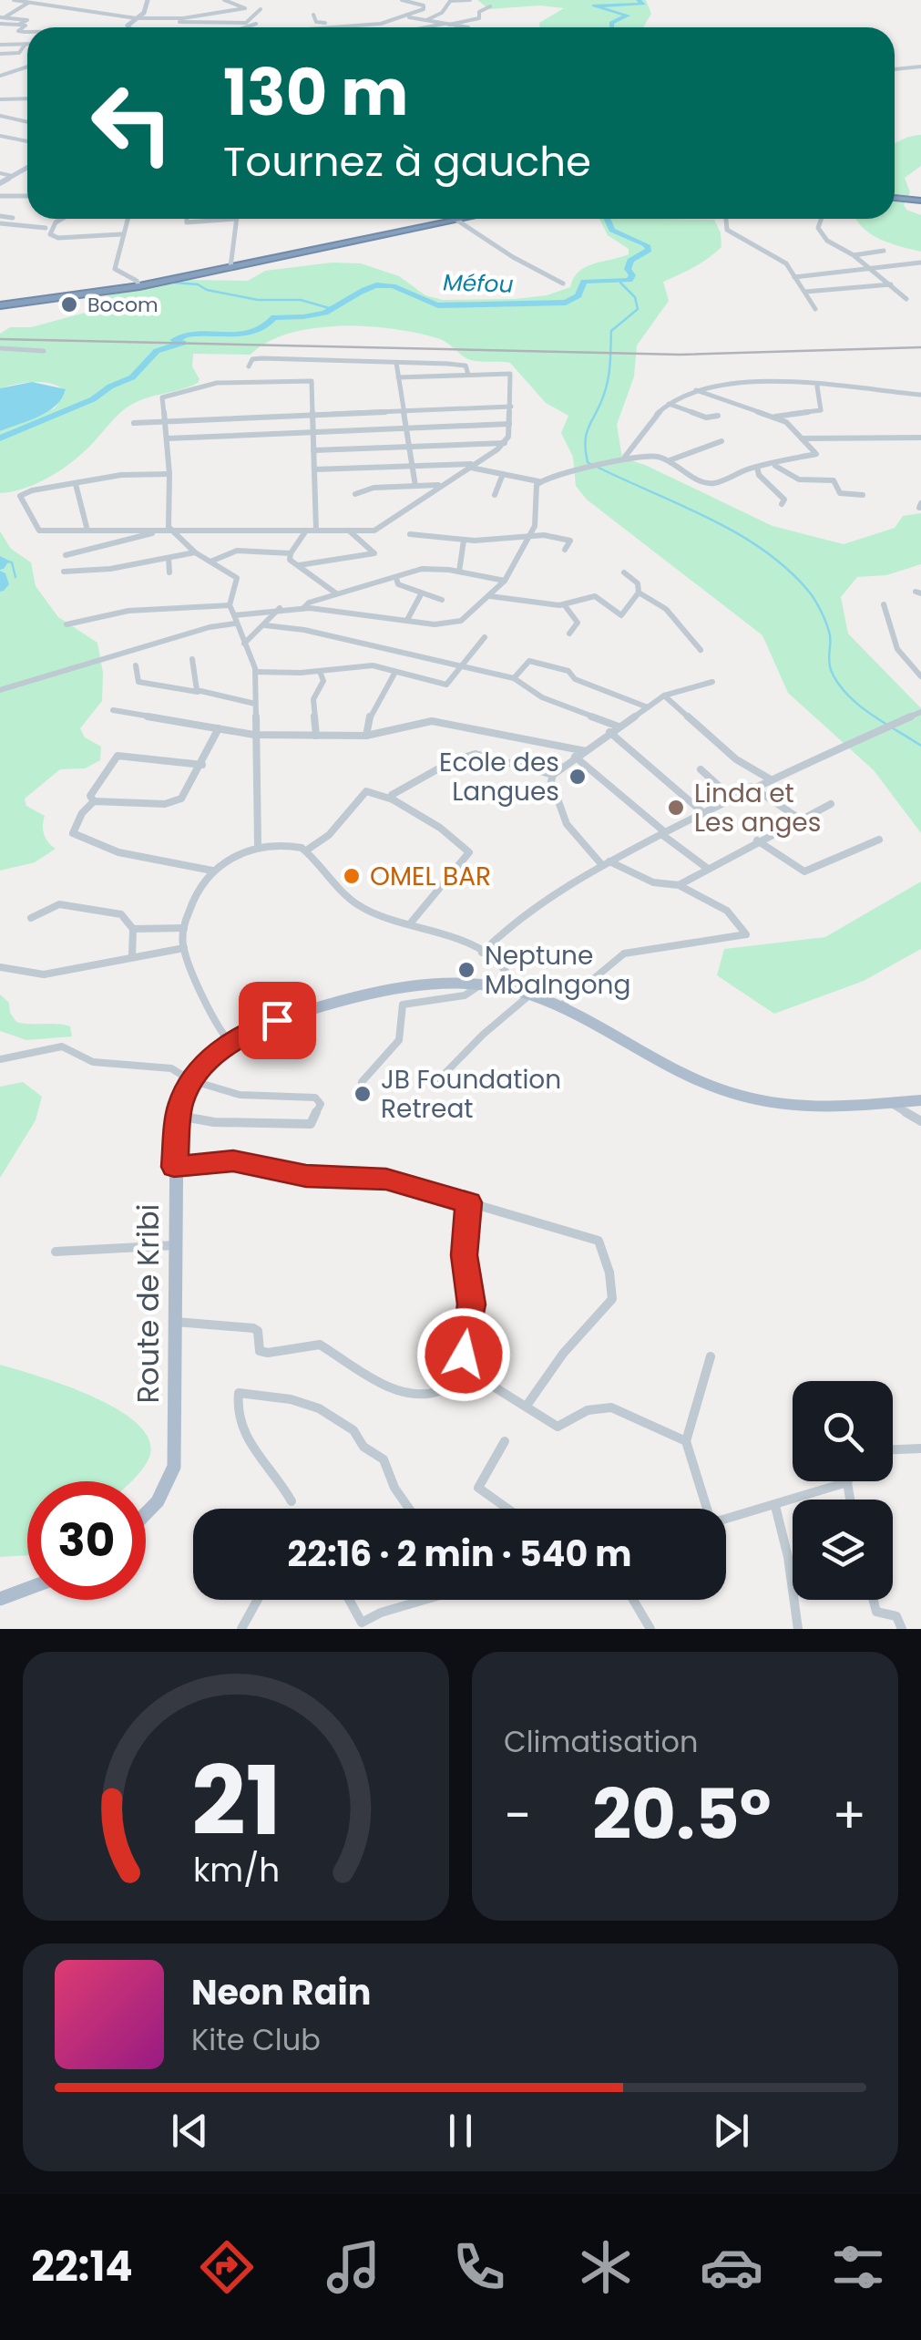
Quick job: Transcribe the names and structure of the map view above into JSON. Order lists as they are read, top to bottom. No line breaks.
{"streets":{"main road":["Route de Kribi"]},"water":["Méfou"],"places":["Bocom","Ecole des Langues","Linda et Les anges","OMEL BAR","Neptune Mbalngong","JB Foundation Retreat"],"page":{"turn":["130 m","Tournez à gauche"],"limit":"30","trip":"22:16 · 2 min · 540 m","tile":"Climatisation","heat":["−","20.5°","+"],"song":["Neon Rain","Kite Club"],"tabs":"22:14","gauge":["21","km/h"]}}
